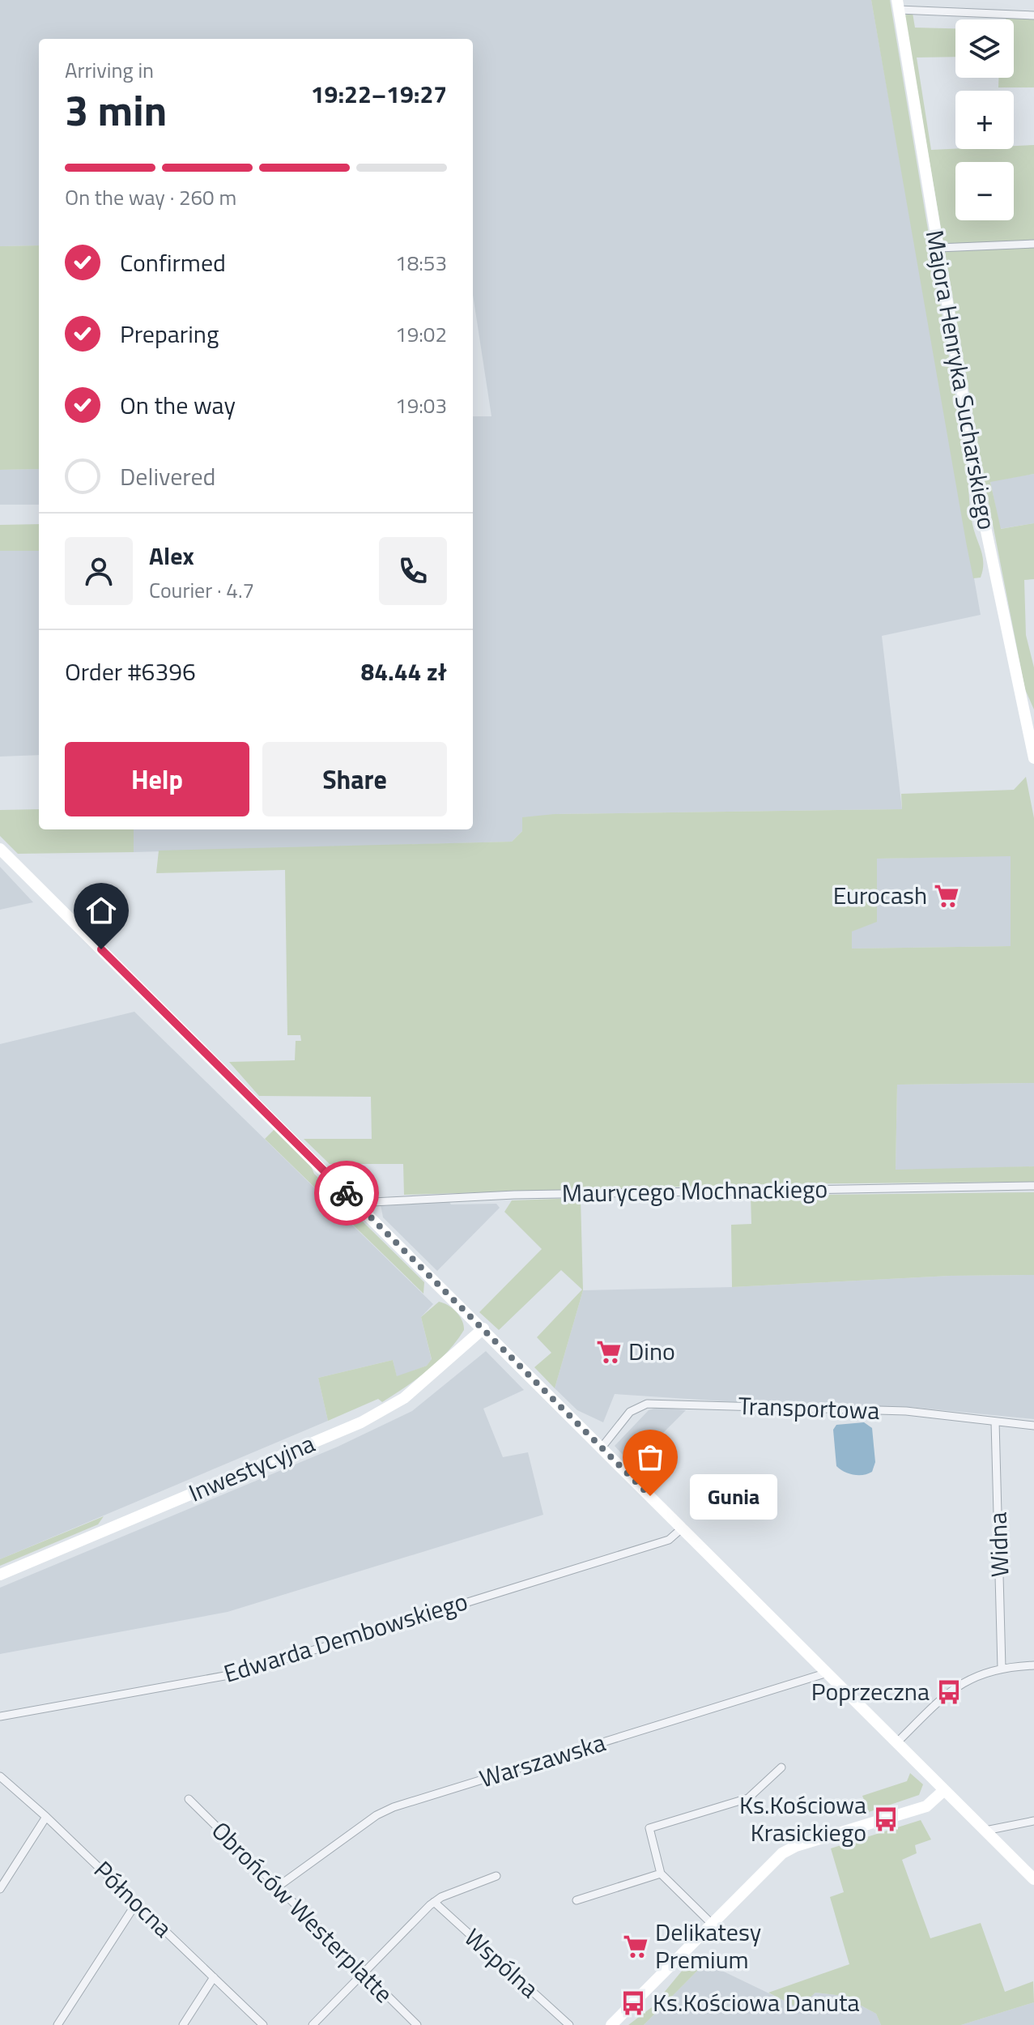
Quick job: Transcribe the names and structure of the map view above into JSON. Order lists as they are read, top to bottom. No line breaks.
{"streets":{"street":["Majora Henryka Sucharskiego","Maurycego Mochnackiego","Transportowa","Inwestycyjna","Widna","Edwarda Dembowskiego","Warszawska","Północna","Obrońców Westerplatte","Wspólna"]},"crossings":[["Transportowa","Widna"],["Warszawska","Obrońców Westerplatte"]],"places":{"supermarket":["Eurocash","Dino","Delikatesy Premium"],"other":["Gunia"],"bus stop":["Poprzeczna","Ks.Kościowa Krasickiego","Ks.Kościowa Danuta"]},"page":{"map_buttons":["+","−"],"heading":["3 min","Arriving in","19:22–19:27"],"panel":["Alex","Courier · 4.7","Order #6396","84.44 zł"],"bar":"On the way · 260 m","list":[["Confirmed","18:53"],["Preparing","19:02"],["On the way","19:03"],"Delivered"],"buttons":["Help","Share"],"bubble":"Gunia"}}
